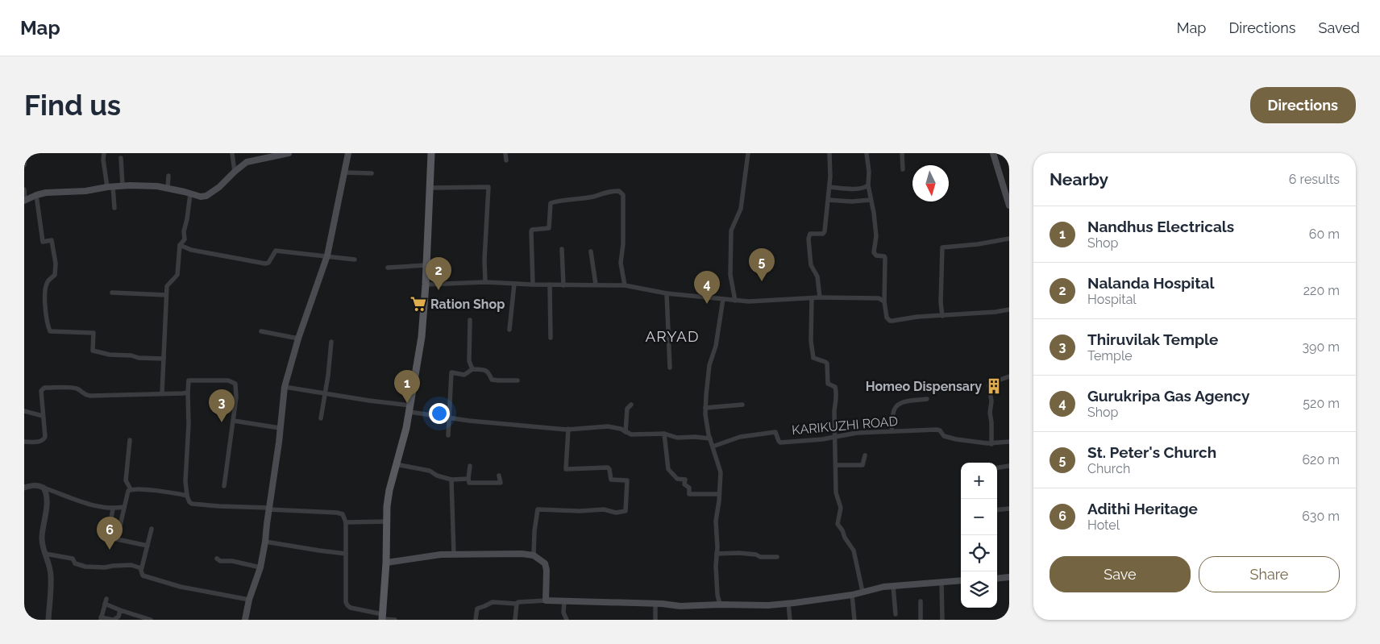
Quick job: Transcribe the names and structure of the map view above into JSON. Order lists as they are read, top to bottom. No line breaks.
{"streets":{"street":["KARIKUZHI ROAD"]},"districts":["ARYAD"],"places":{"supermarket":["Ration Shop"],"building":["Homeo Dispensary"]},"north":"bottom","page":{"header":"Map","nav":["Map","Directions","Saved"],"buttons":["Directions",["Save","Share"]],"title":"Find us","heading":["Nearby","6 results"],"list":[{"mark":"1","name":"Nandhus Electricals","note":"Shop","value":"60 m"},{"mark":"2","name":"Nalanda Hospital","note":"Hospital","value":"220 m"},{"mark":"3","name":"Thiruvilak Temple","note":"Temple","value":"390 m"},{"mark":"4","name":"Gurukripa Gas Agency","note":"Shop","value":"520 m"},{"mark":"5","name":"St. Peter's Church","note":"Church","value":"620 m"},{"mark":"6","name":"Adithi Heritage","note":"Hotel","value":"630 m"}],"pins":["5","2","4","1","3","6"],"map_buttons":["+","−"]}}
